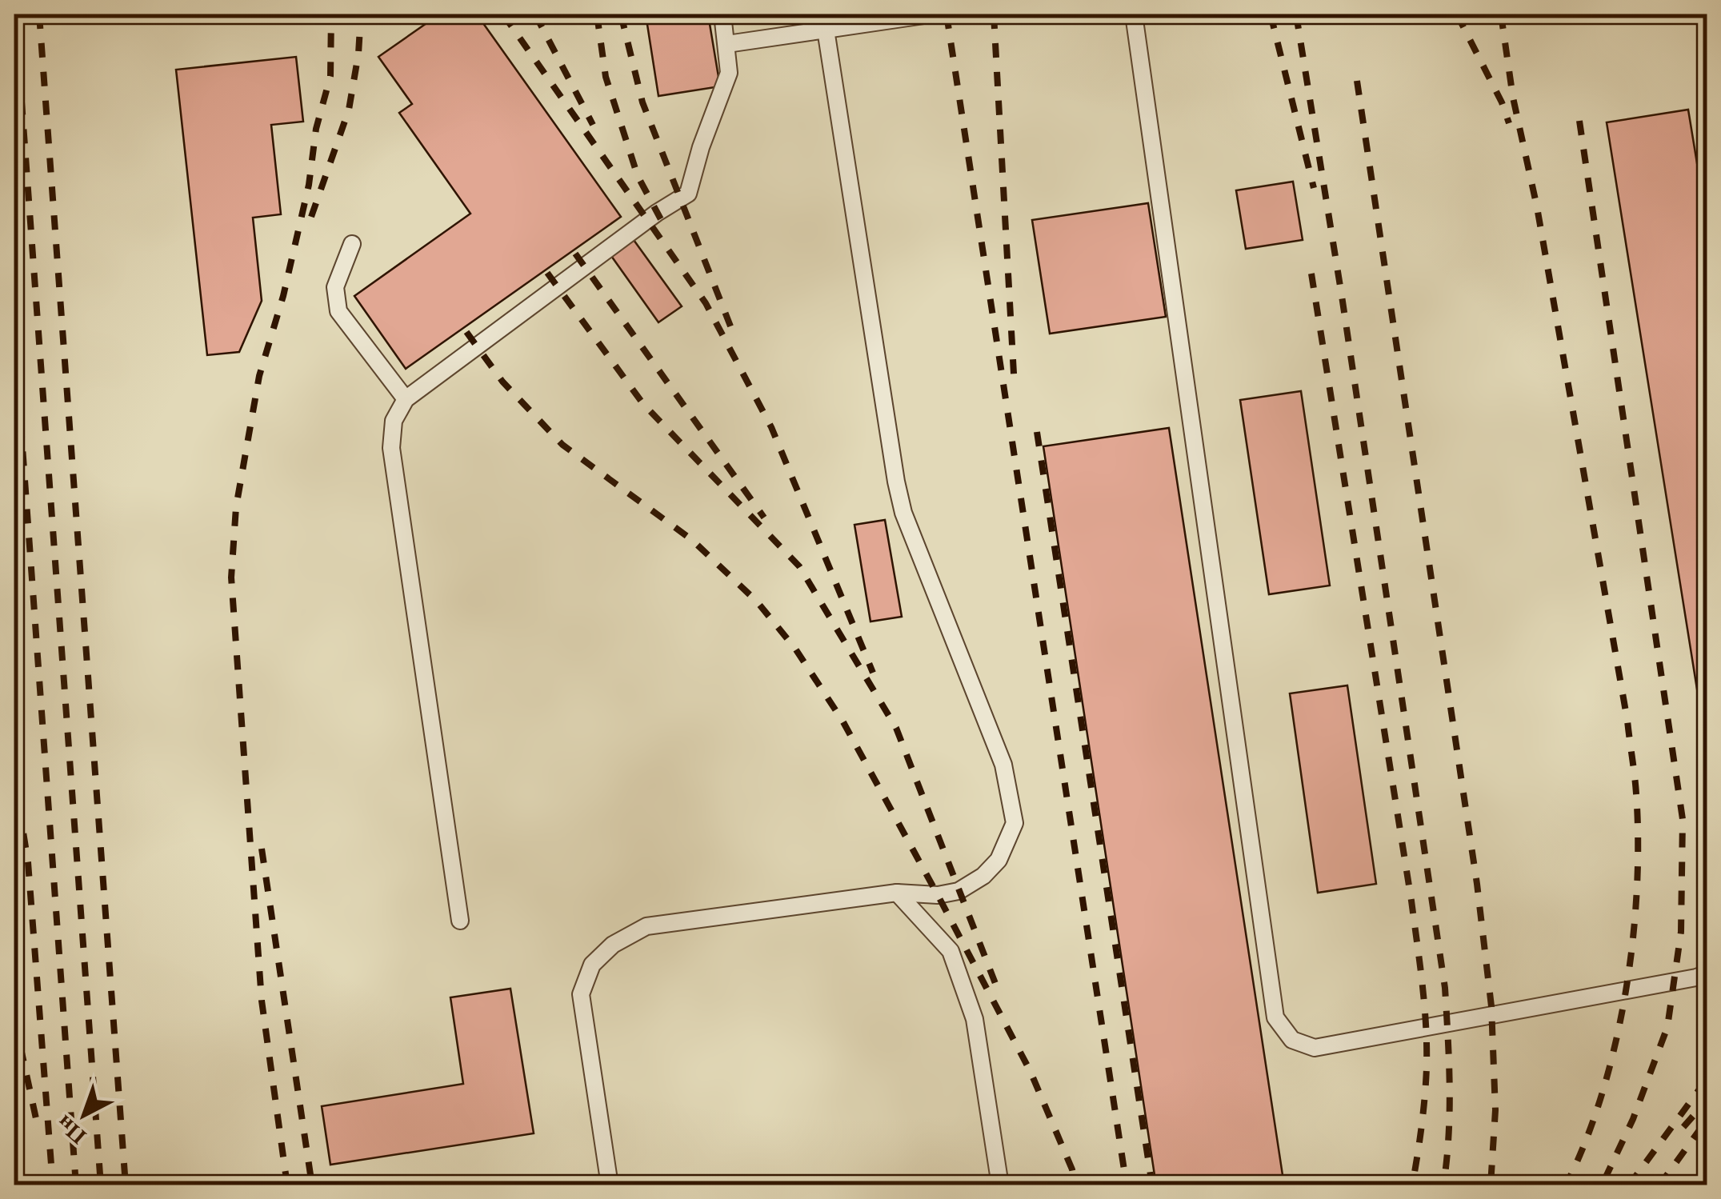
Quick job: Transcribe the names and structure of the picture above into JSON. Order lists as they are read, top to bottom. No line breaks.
{"north":"bottom left"}
